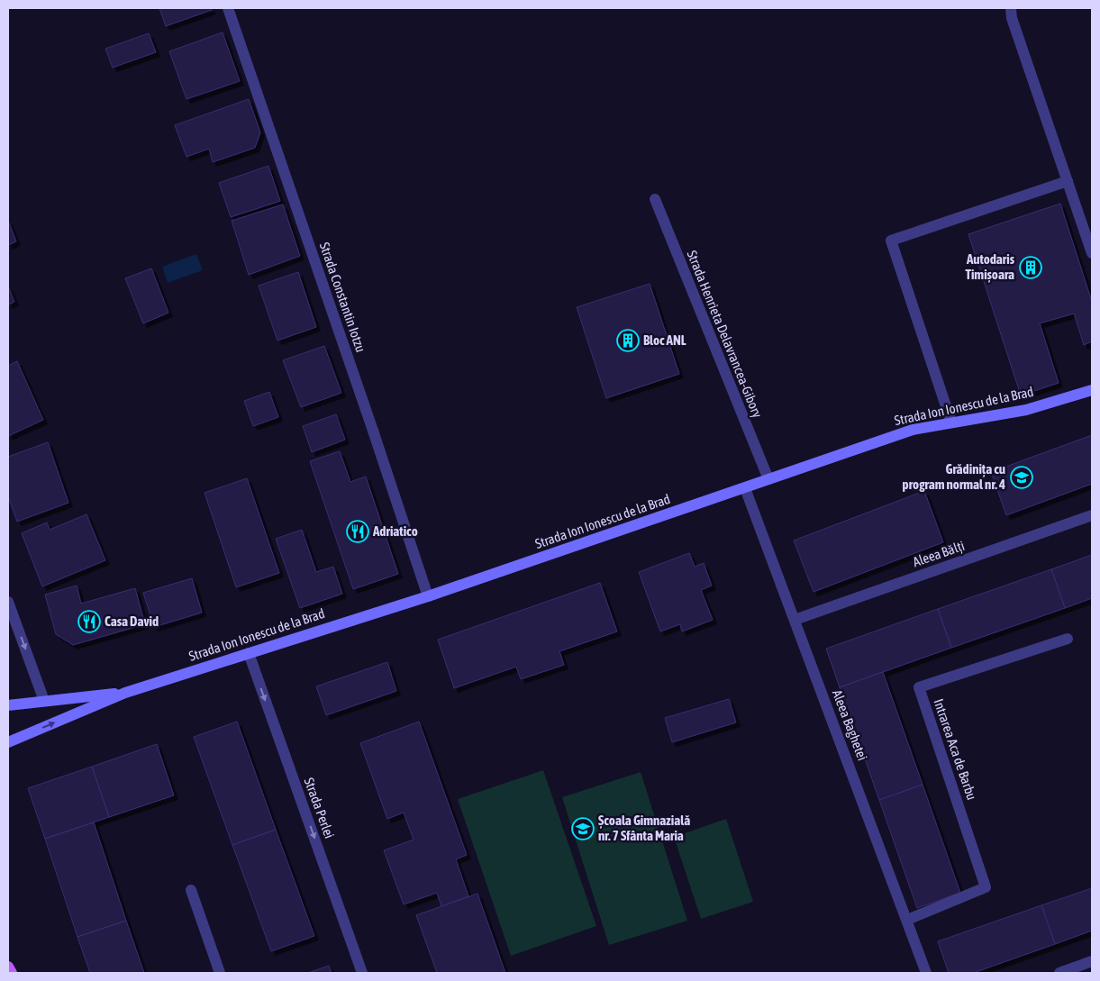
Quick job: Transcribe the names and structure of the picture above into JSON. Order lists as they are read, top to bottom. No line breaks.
{"streets":{"street":["Strada Constantin Iotzu","Strada Henrieta Delavrancea-Gibory","Strada Ion Ionescu de la Brad","Aleea Bălți","Aleea Baghetei","Intrarea Aca de Barbu","Strada Perlei"]},"crossings":[["Strada Constantin Iotzu","Strada Ion Ionescu de la Brad"],["Strada Henrieta Delavrancea-Gibory","Strada Ion Ionescu de la Brad"],["Strada Ion Ionescu de la Brad","Aleea Baghetei"],["Strada Ion Ionescu de la Brad","Strada Perlei"],["Aleea Bălți","Aleea Baghetei"],["Aleea Baghetei","Intrarea Aca de Barbu"]],"one_way":["Strada Perlei"],"places":{"building":["Autodaris Timișoara","Bloc ANL"],"school or university":["Grădinița cu program normal nr. 4","Școala Gimnazială nr. 7 Sfânta Maria"],"restaurant":["Adriatico","Casa David"]}}
